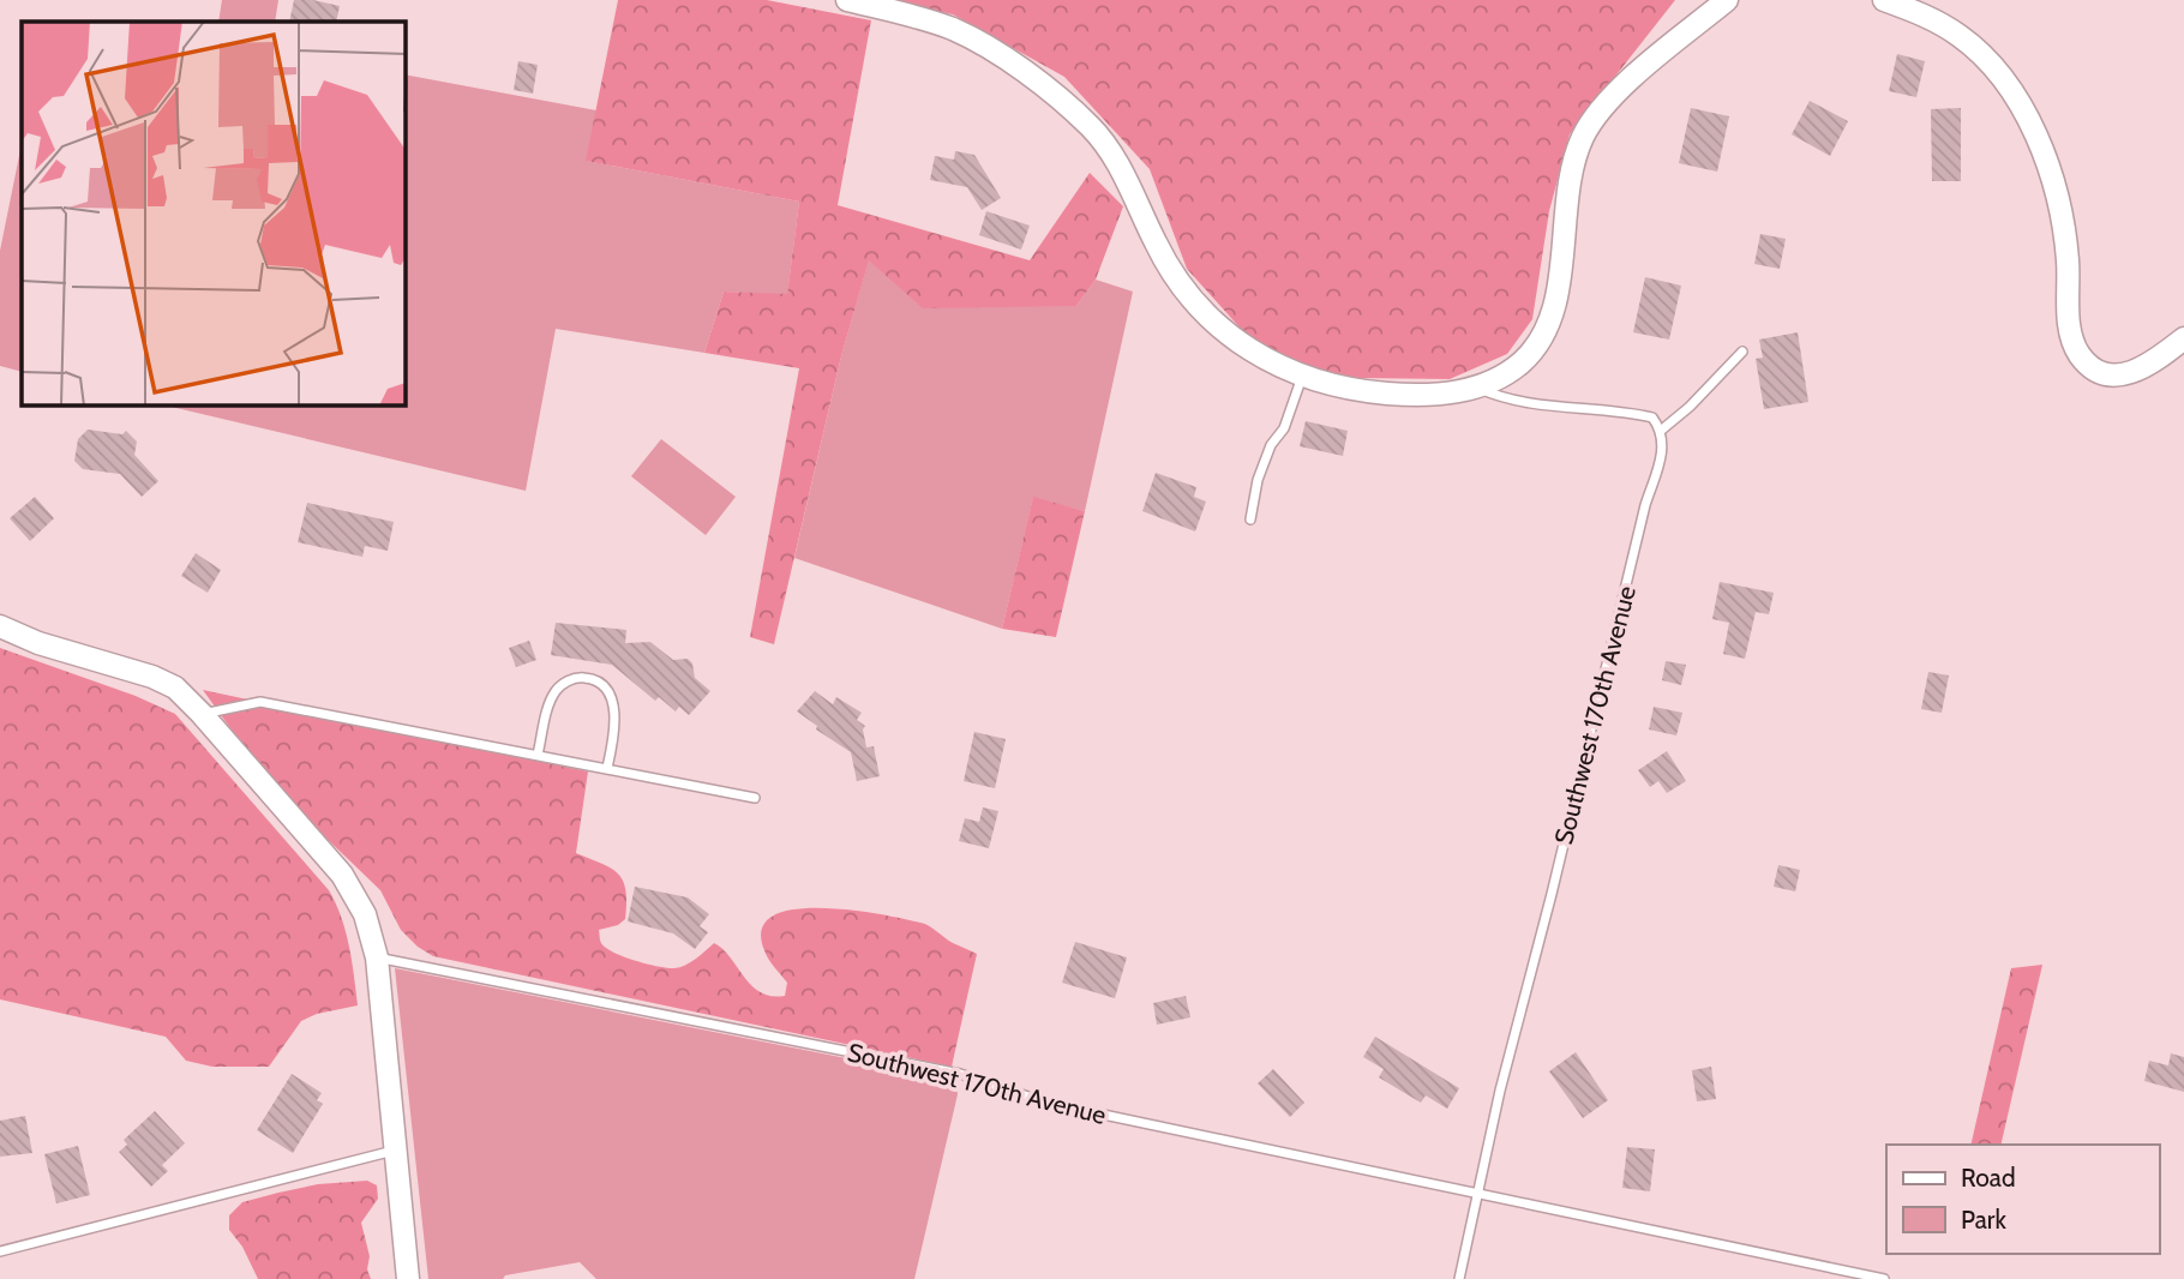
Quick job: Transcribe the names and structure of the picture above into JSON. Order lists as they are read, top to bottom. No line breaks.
{"streets":{"lane":["Southwest 170th Avenue"]},"legend":["Road","Park"]}
